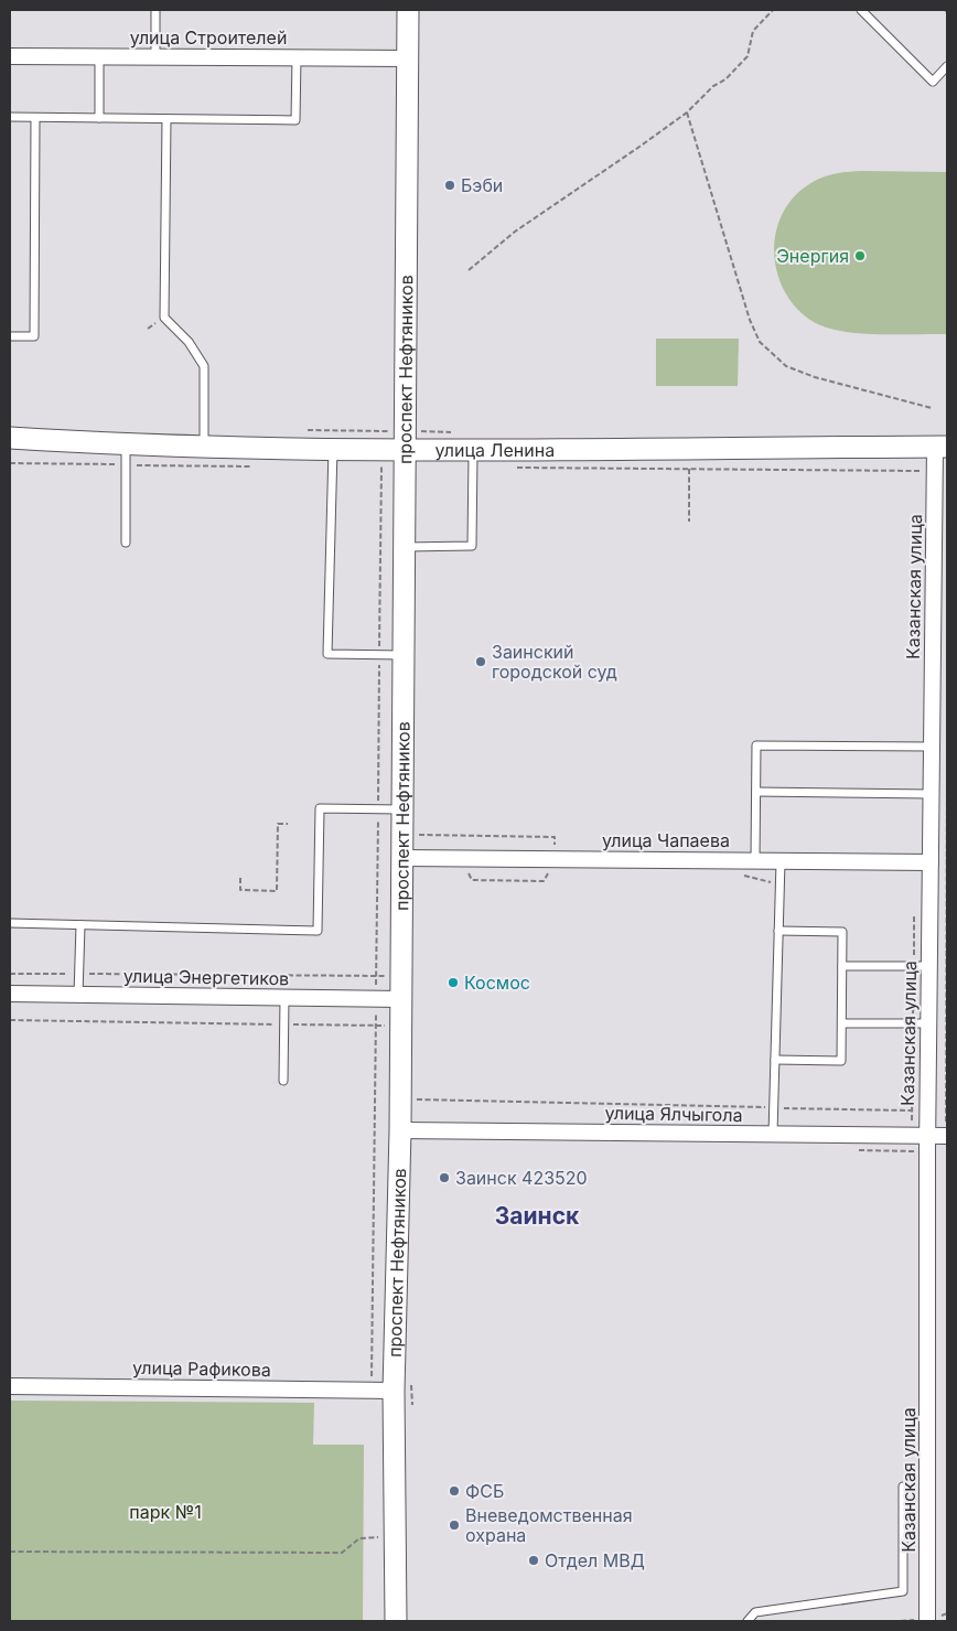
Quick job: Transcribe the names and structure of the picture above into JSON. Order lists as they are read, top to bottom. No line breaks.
{"streets":{"main road":["проспект Нефтяников","улица Ленина"],"street":["улица Строителей","Казанская улица","улица Чапаева","улица Энергетиков","улица Ялчыгола","улица Рафикова"]},"crossings":[["улица Строителей","проспект Нефтяников"],["проспект Нефтяников","улица Ленина"],["проспект Нефтяников","улица Чапаева"],["проспект Нефтяников","улица Энергетиков"],["проспект Нефтяников","улица Ялчыгола"],["проспект Нефтяников","улица Рафикова"],["улица Ленина","Казанская улица"],["Казанская улица","улица Чапаева"],["Казанская улица","улица Ялчыгола"]],"districts":["Заинск"],"parks":["парк №1"],"places":["Бэби","Энергия","Заинский городской суд","Космос","Заинск 423520","ФСБ","Вневедомственная охрана","Отдел МВД"]}
